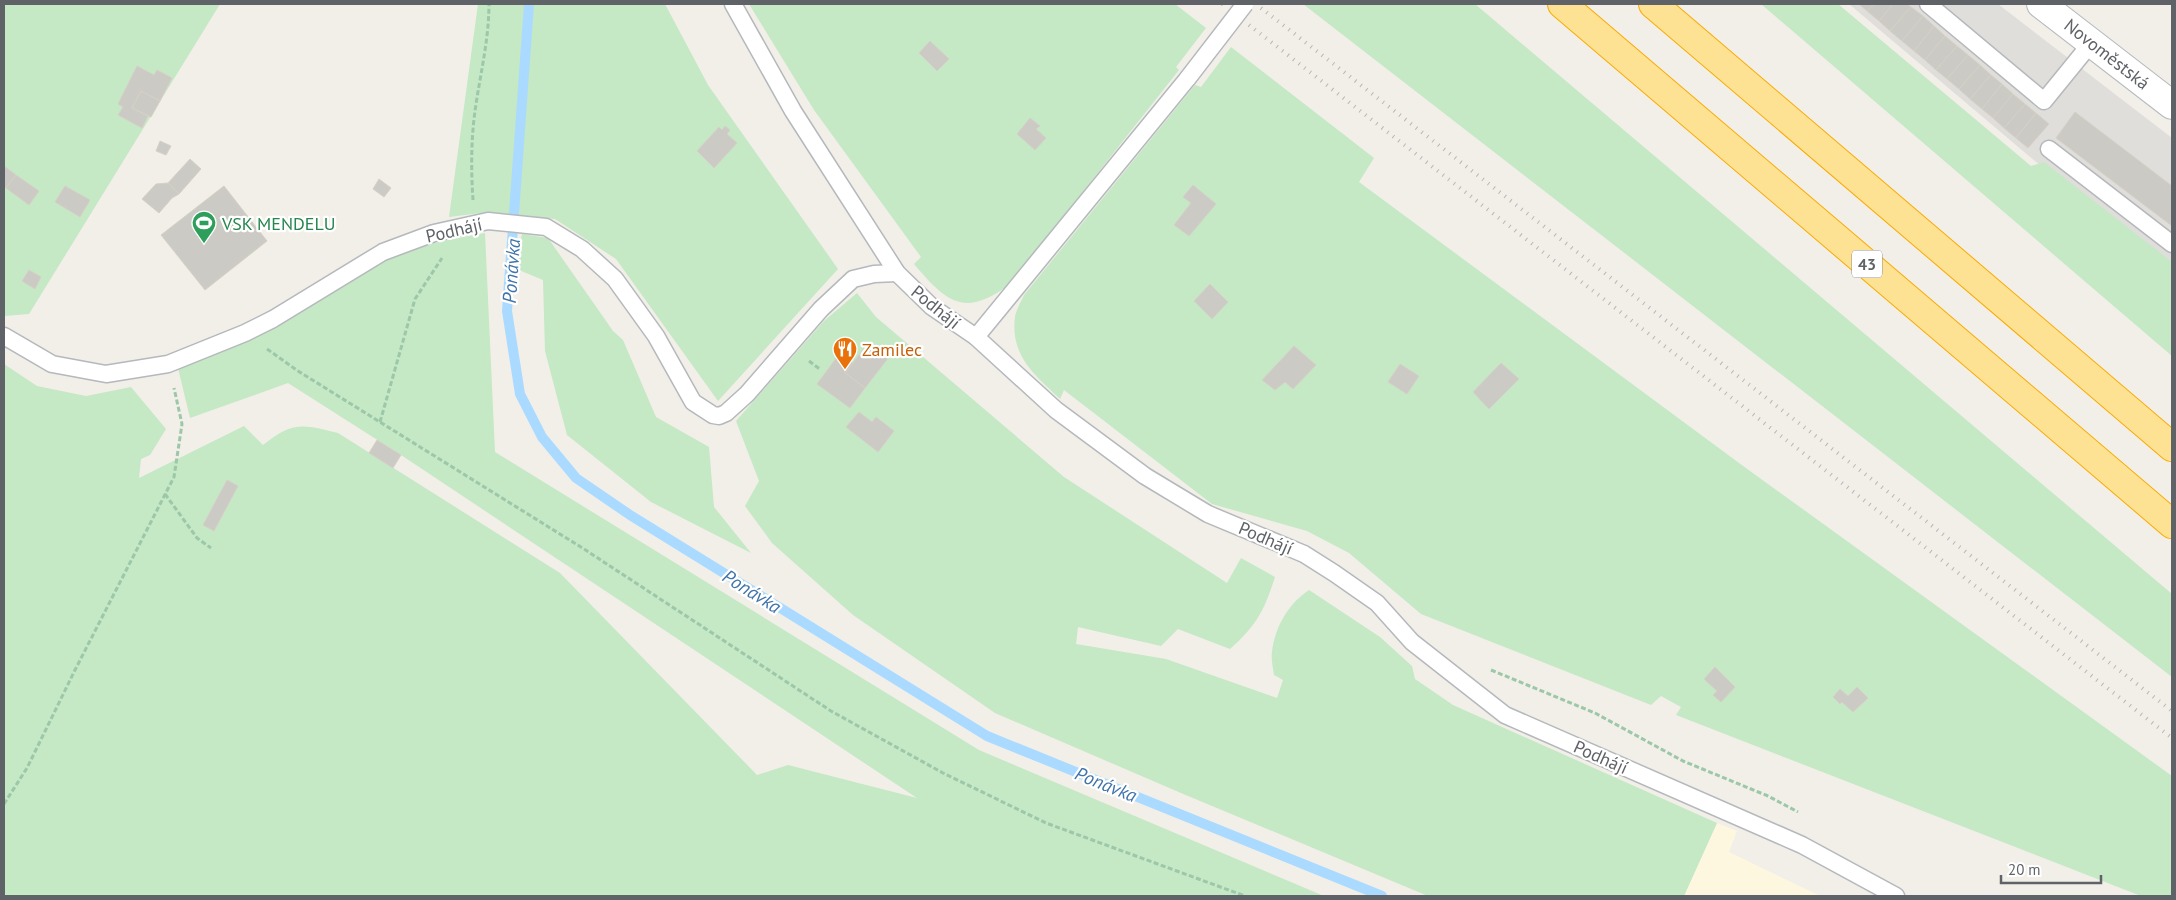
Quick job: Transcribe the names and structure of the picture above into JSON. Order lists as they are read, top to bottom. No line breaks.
{"streets":{"highway":["43"],"street":["Novoměstská"],"lane":["Podhájí"]},"water":["Ponávka"],"places":{"sports":["VSK MENDELU"],"restaurant":["Zamilec"]},"scale_bar":"20 m"}
